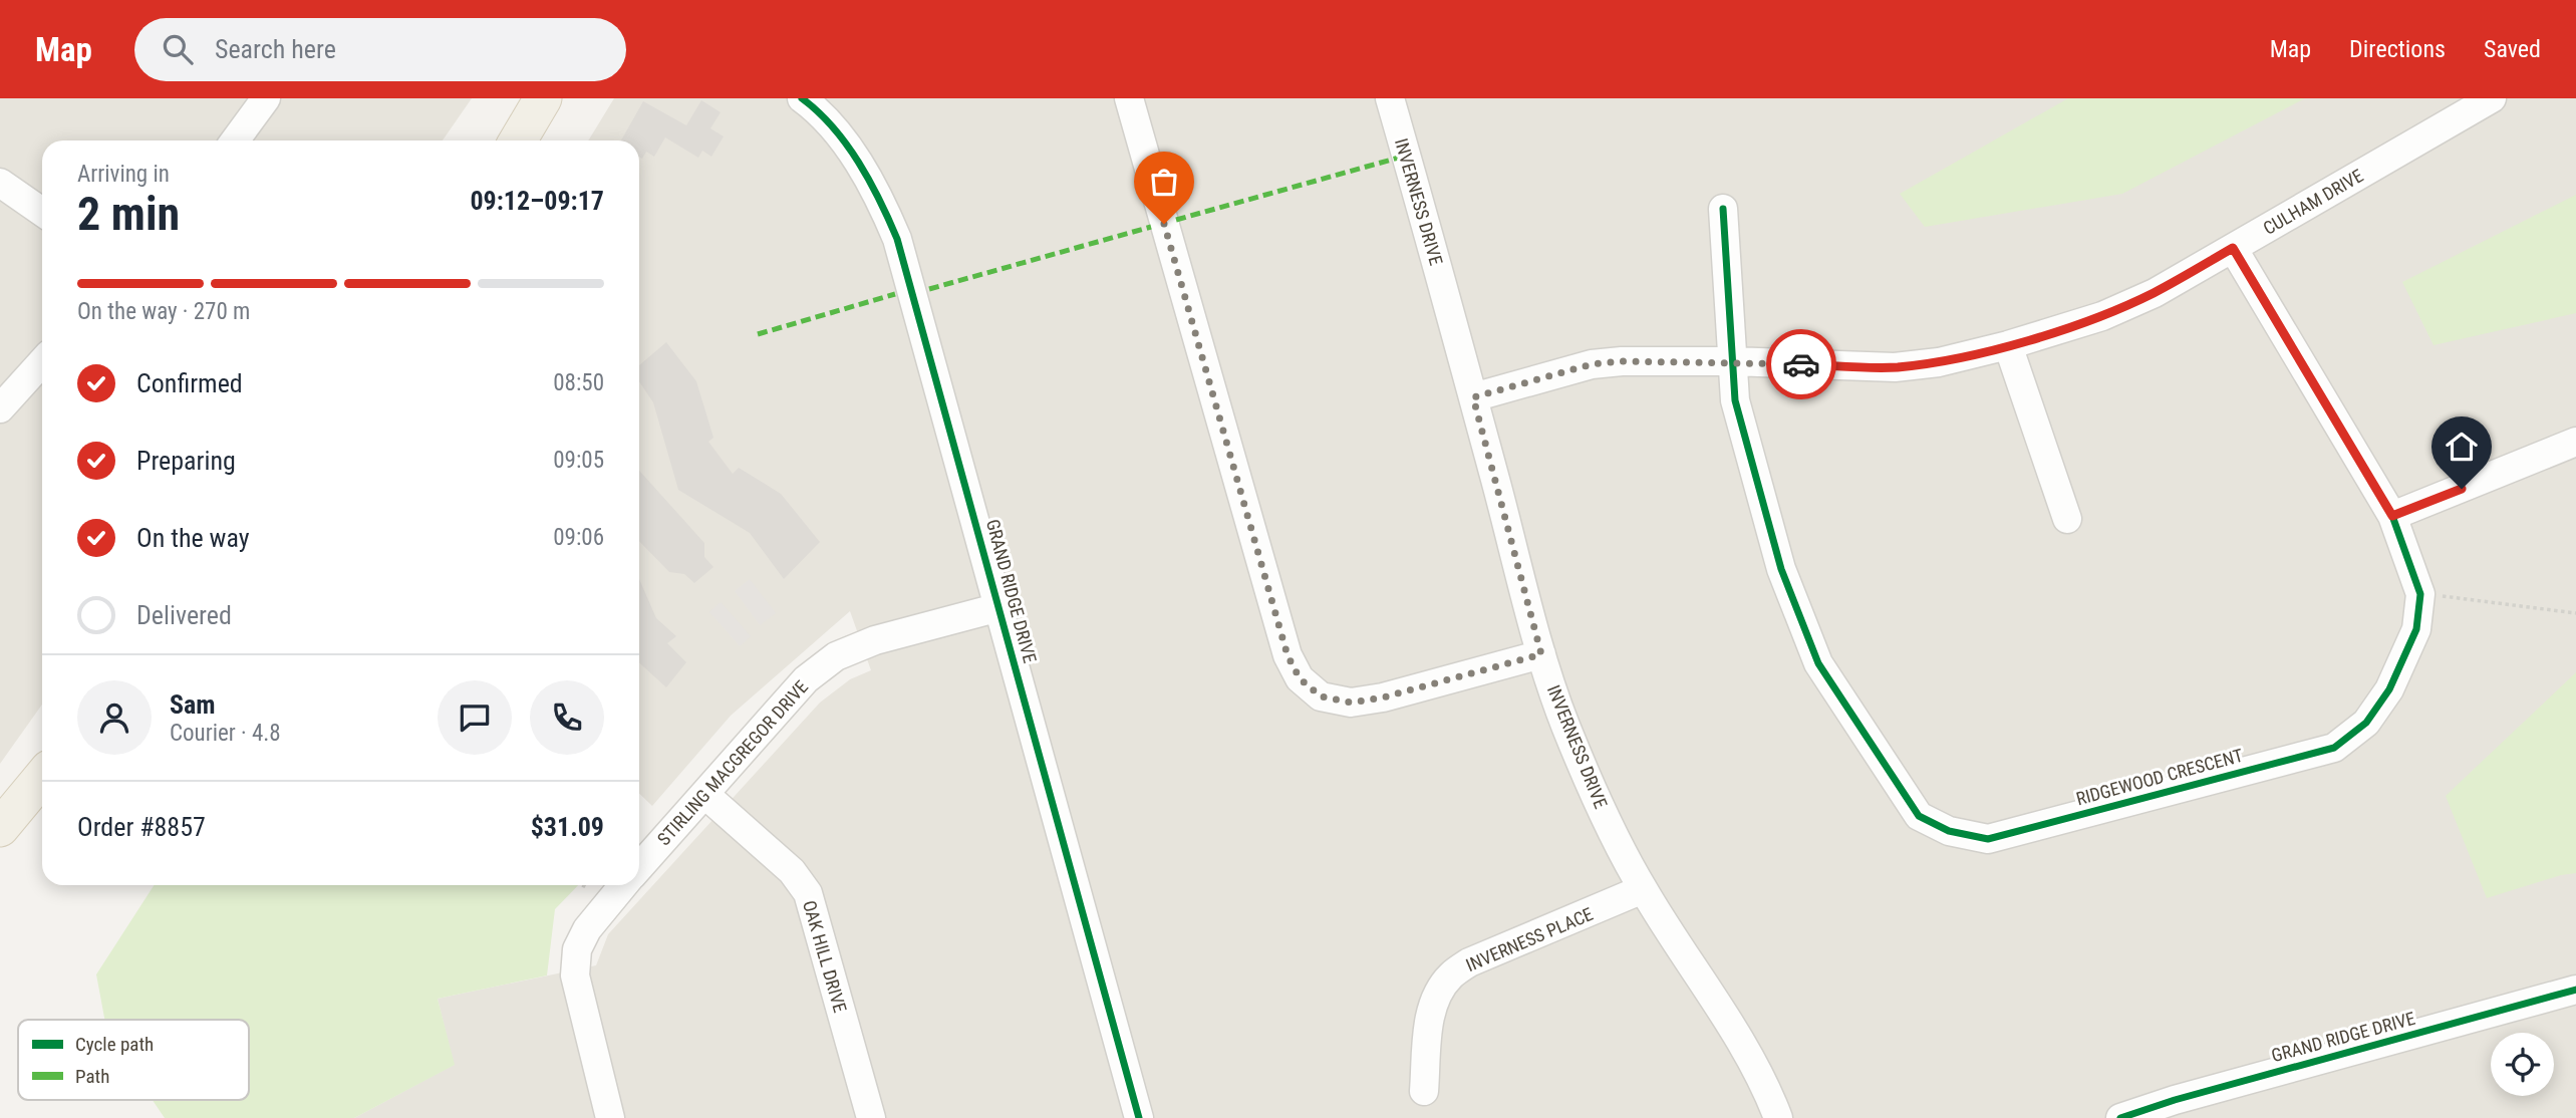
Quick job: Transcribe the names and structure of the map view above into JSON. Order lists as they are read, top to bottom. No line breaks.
{"streets":{"street":["INVERNESS DRIVE","CULHAM DRIVE","GRAND RIDGE DRIVE","STIRLING MACGREGOR DRIVE","RIDGEWOOD CRESCENT","INVERNESS PLACE","OAK HILL DRIVE"]},"crossings":[["INVERNESS DRIVE","CULHAM DRIVE"],["INVERNESS DRIVE","INVERNESS PLACE"],["CULHAM DRIVE","RIDGEWOOD CRESCENT"],["GRAND RIDGE DRIVE","STIRLING MACGREGOR DRIVE"],["STIRLING MACGREGOR DRIVE","OAK HILL DRIVE"]],"legend":["Cycle path","Path"],"page":{"header":"Map","search":"Search here","nav":["Map","Directions","Saved"],"heading":["2 min","Arriving in","09:12–09:17"],"panel":["Sam","Courier · 4.8","Order #8857","$31.09"],"bar":"On the way · 270 m","list":[["Confirmed","08:50"],["Preparing","09:05"],["On the way","09:06"],"Delivered"]}}
